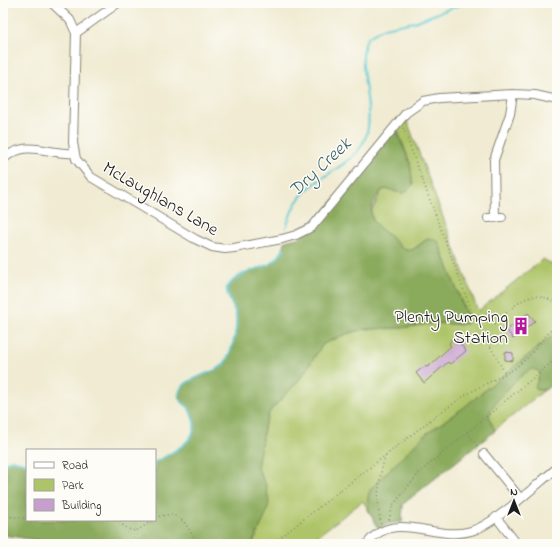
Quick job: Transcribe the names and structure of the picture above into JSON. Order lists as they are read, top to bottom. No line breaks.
{"streets":{"street":["McLaughlans Lane"]},"water":["Dry Creek"],"places":{"building":["Plenty Pumping Station"]},"legend":["Road","Park","Building"],"north":"top"}
